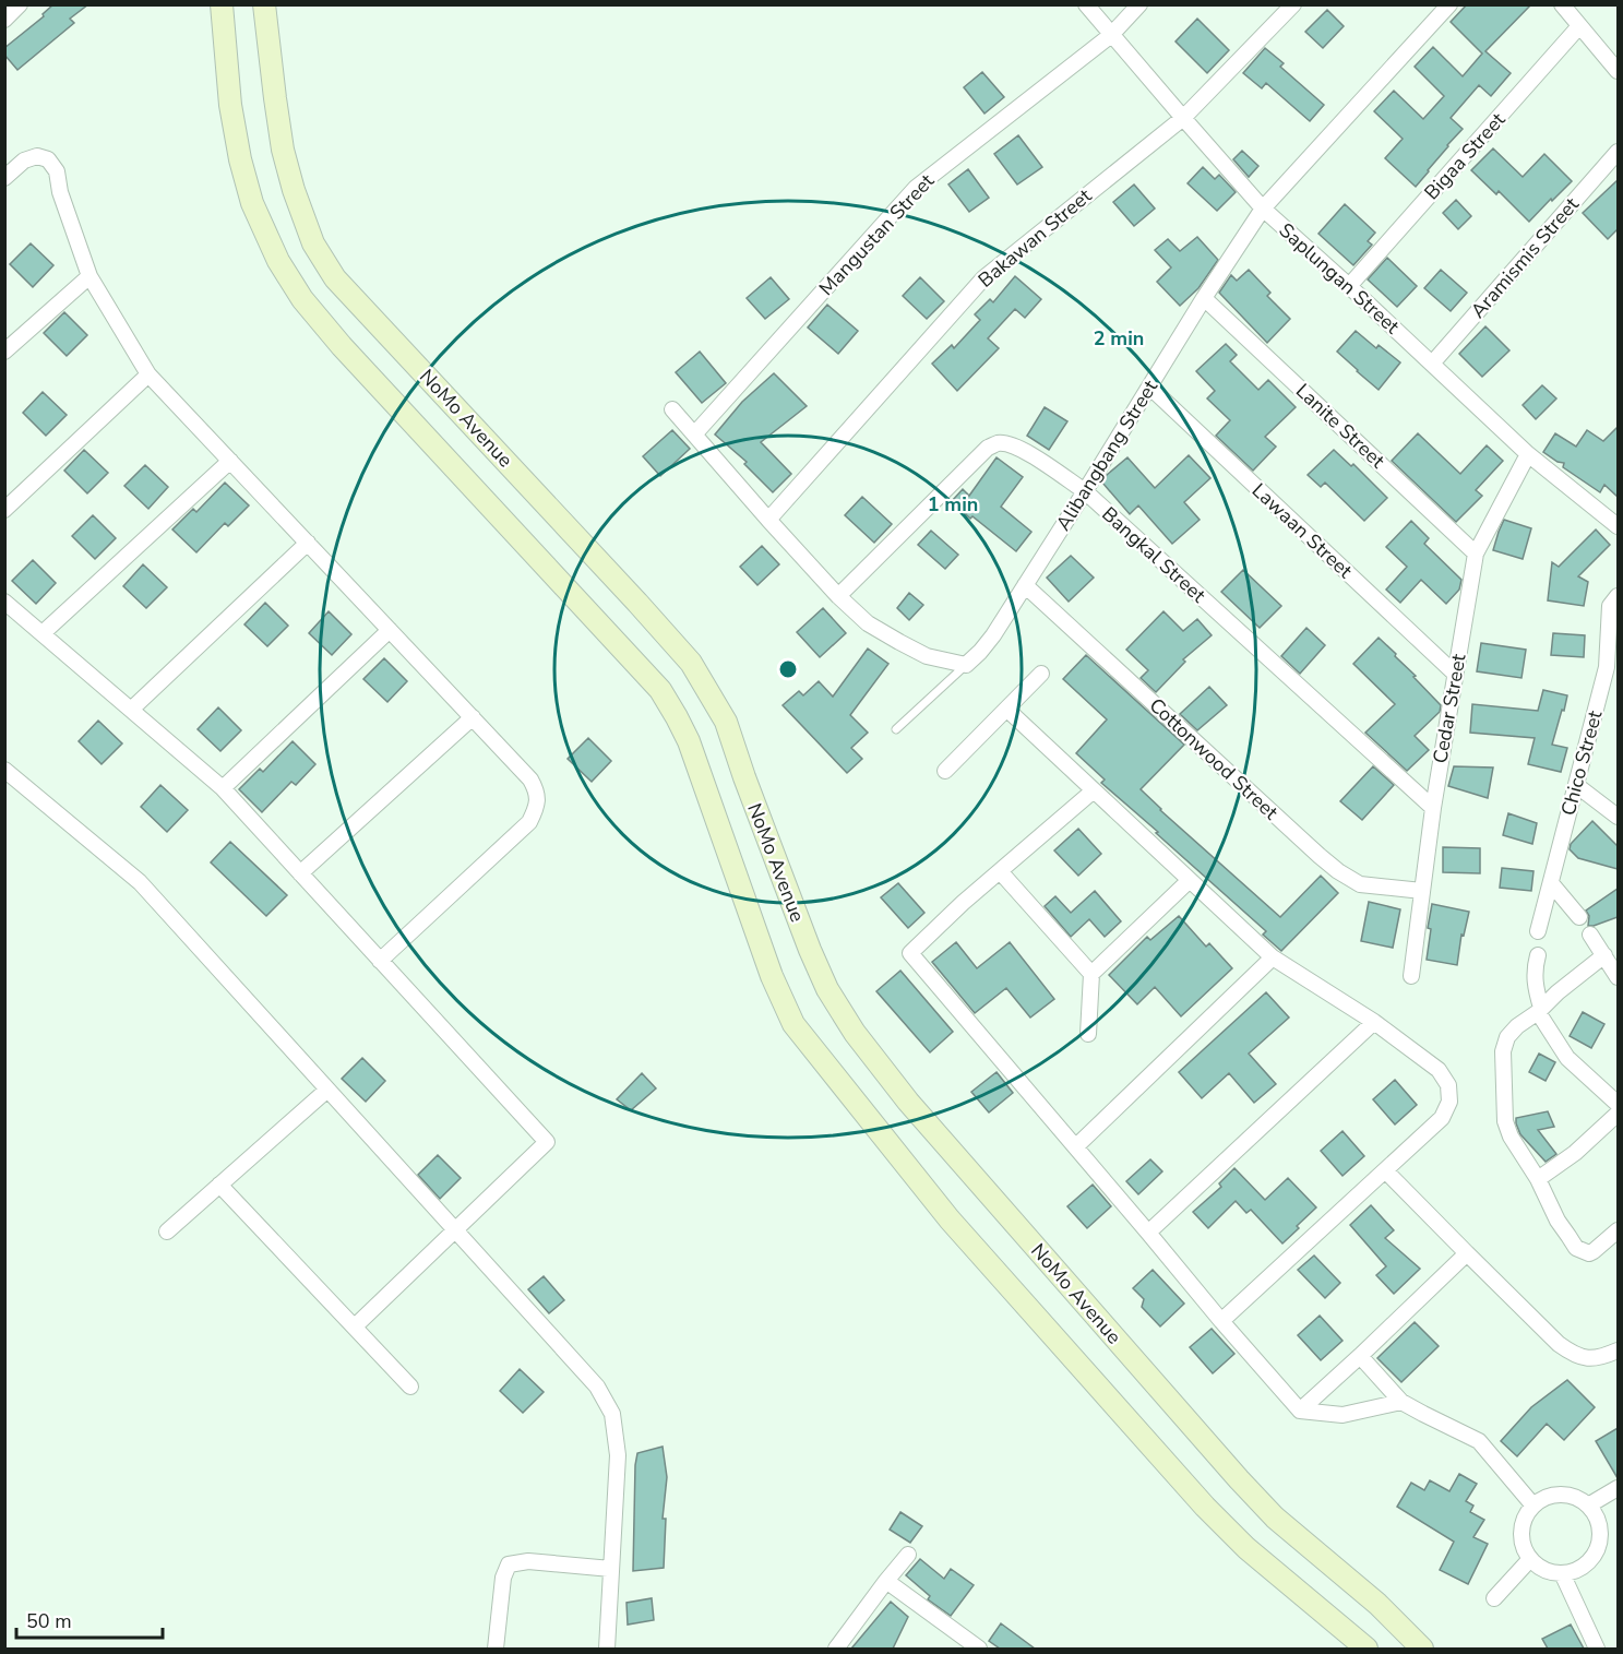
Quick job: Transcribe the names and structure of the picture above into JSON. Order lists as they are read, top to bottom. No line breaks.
{"streets":{"main road":["NoMo Avenue"],"street":["Bigaa Street","Mangustan Street","Bakawan Street","Aramismis Street","Saplungan Street","Lanite Street","Alibangbang Street","Lawaan Street","Bangkal Street","Cedar Street","Cottonwood Street","Chico Street"]},"crossings":[["Bigaa Street","Saplungan Street"],["Mangustan Street","Saplungan Street"],["Bakawan Street","Saplungan Street"],["Aramismis Street","Saplungan Street"],["Saplungan Street","Alibangbang Street"],["Saplungan Street","Cedar Street"],["Lanite Street","Alibangbang Street"],["Lanite Street","Cedar Street"],["Alibangbang Street","Lawaan Street"],["Alibangbang Street","Bangkal Street"],["Alibangbang Street","Cottonwood Street"],["Lawaan Street","Cedar Street"],["Bangkal Street","Cedar Street"],["Cedar Street","Cottonwood Street"]],"scale_bar":"50 m","rings":["2 min","1 min"]}
